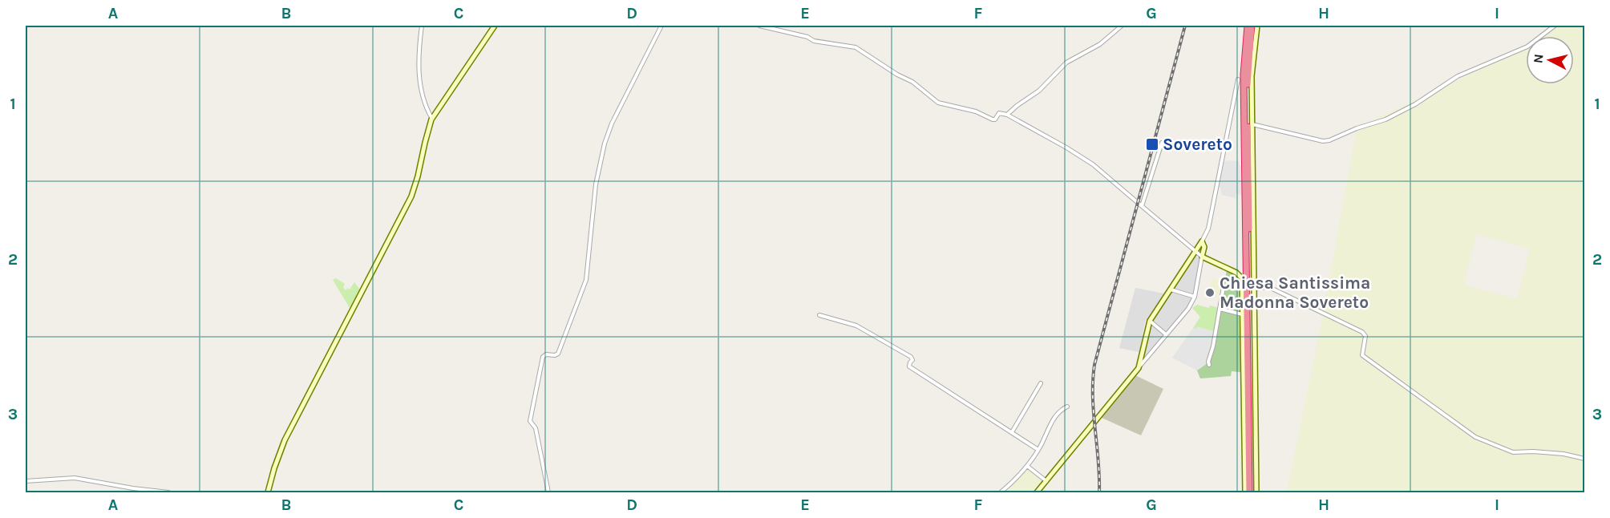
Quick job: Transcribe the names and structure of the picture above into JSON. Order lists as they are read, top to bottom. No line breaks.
{"places":{"transit":["Sovereto"],"other":["Chiesa Santissima Madonna Sovereto"]},"north":"left","grid":{"columns":["A","B","C","D","E","F","G","H","I"],"rows":["1","2","3"]}}
